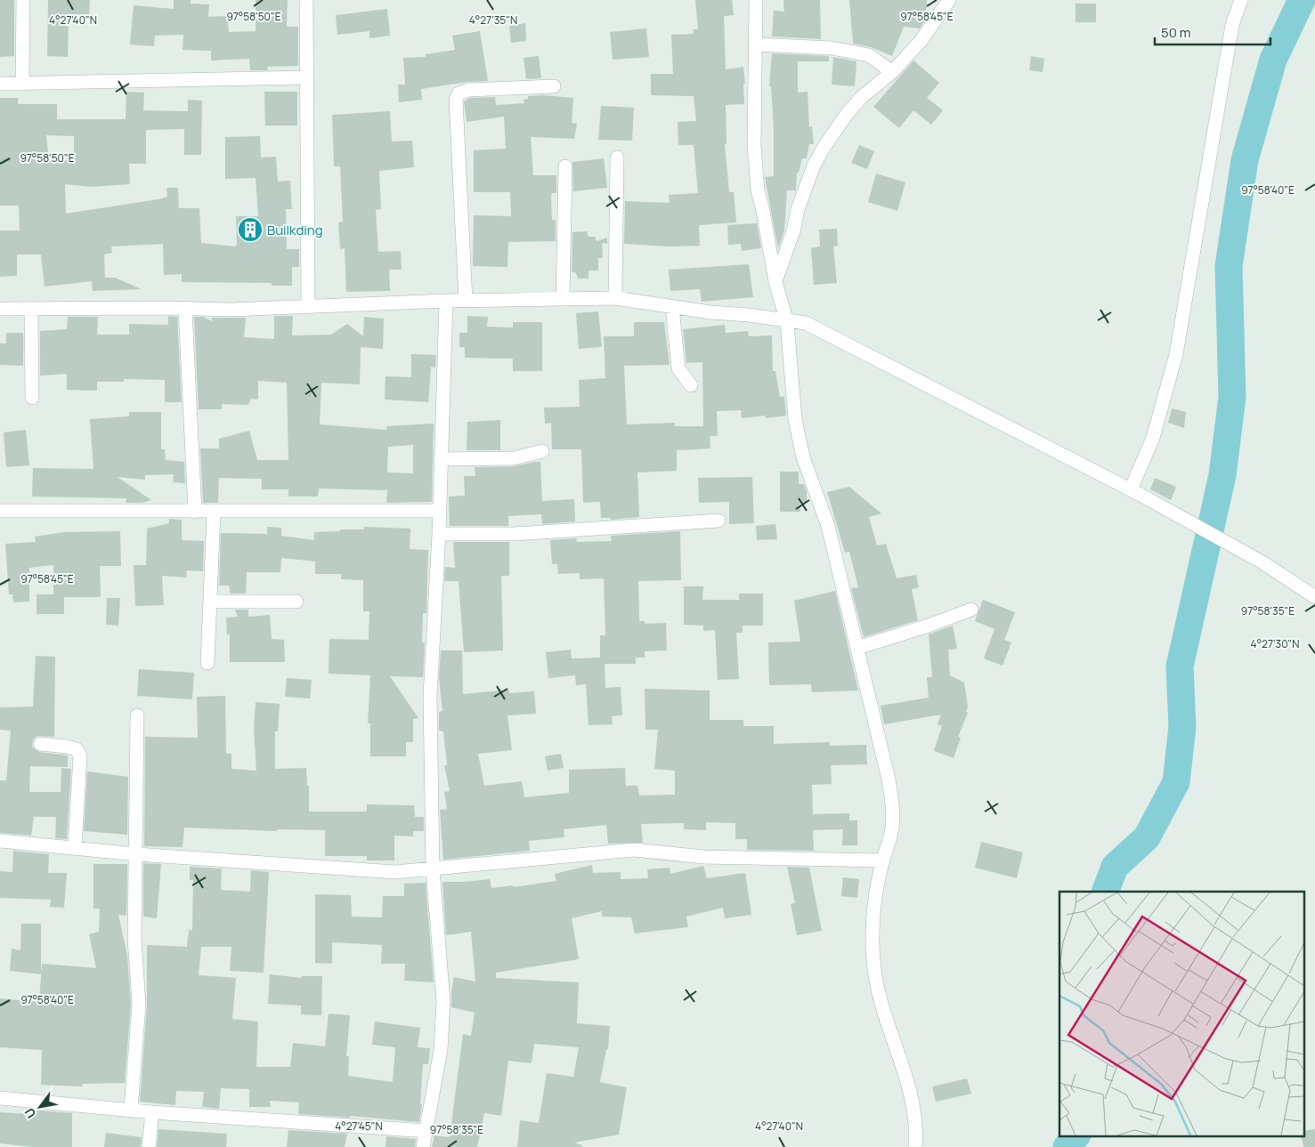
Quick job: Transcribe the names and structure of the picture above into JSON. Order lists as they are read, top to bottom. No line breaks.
{"places":{"building":["Builkding"]},"scale_bar":"50 m","north":"bottom left","coordinates":["97°58'45\"E","97°58'50\"E","4°27'40\"N","4°27'35\"N","97°58'40\"E","97°58'35\"E","4°27'30\"N","4°27'45\"N"]}
